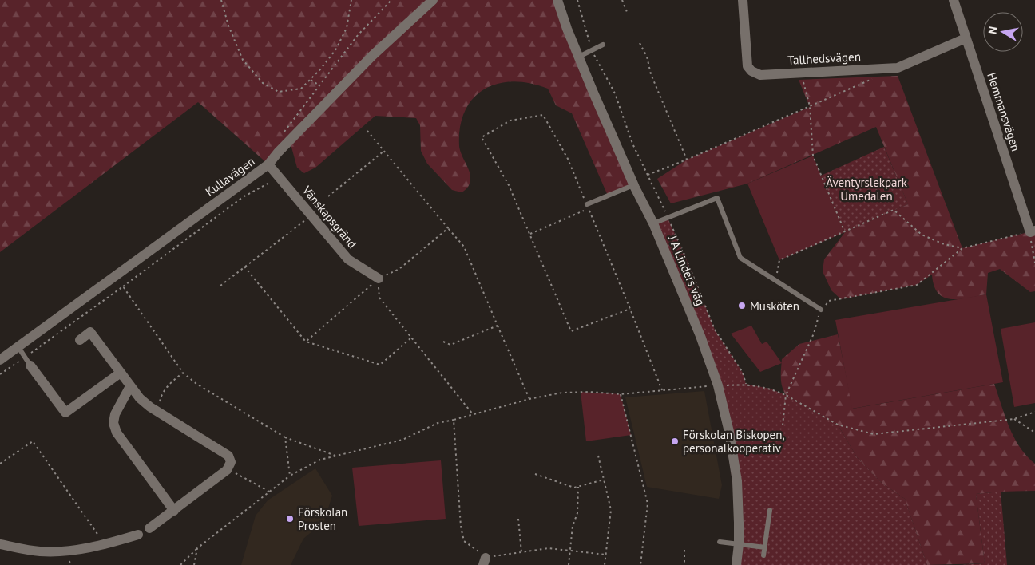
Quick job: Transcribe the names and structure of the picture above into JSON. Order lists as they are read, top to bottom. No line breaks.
{"streets":{"street":["Tallhedsvägen","Hemmansvägen","Kullavägen","Vänskapsgränd","J A Linders väg"]},"crossings":[["Tallhedsvägen","Hemmansvägen"],["Kullavägen","Vänskapsgränd"]],"parks":["Äventyrslekpark Umedalen"],"places":["Musköten","Förskolan Biskopen, personalkooperativ","Förskolan Prosten"],"north":"left"}
